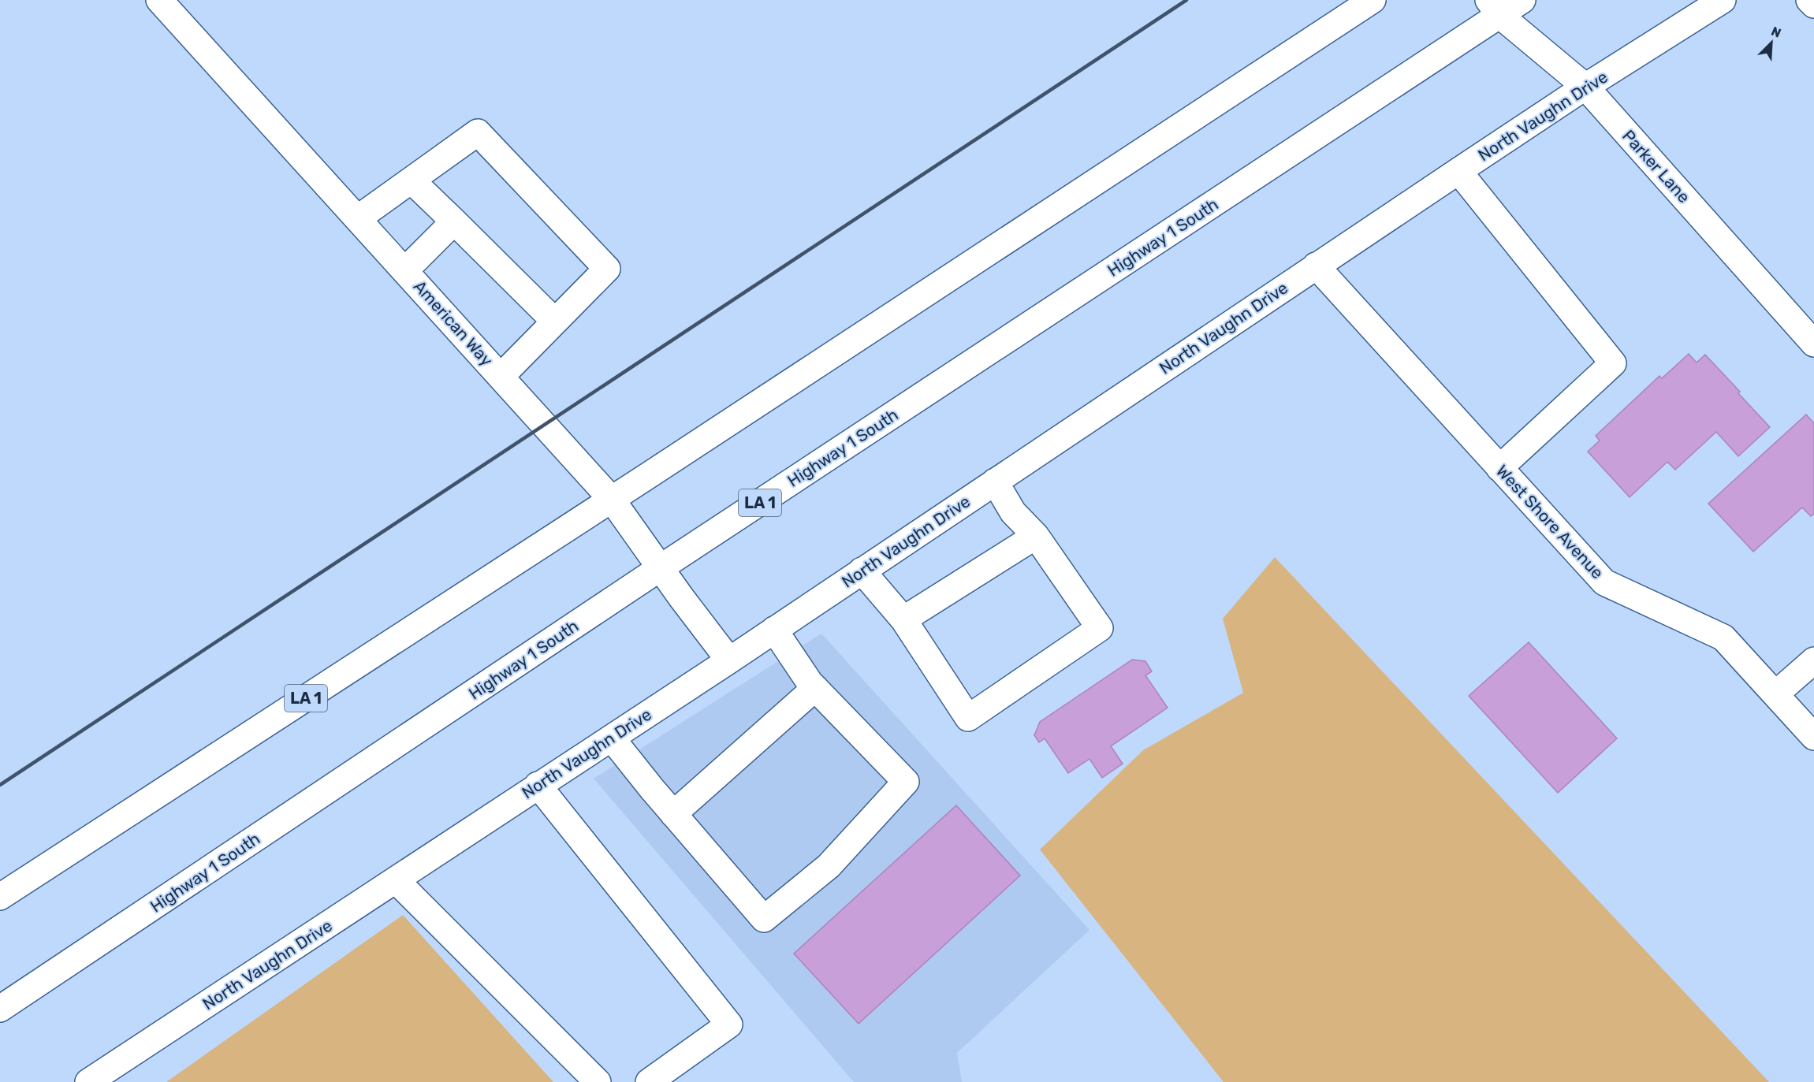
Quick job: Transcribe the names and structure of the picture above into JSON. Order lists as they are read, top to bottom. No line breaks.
{"streets":{"main road":["North Vaughn Drive","Parker Lane","Highway 1 South","American Way","LA 1","West Shore Avenue"]},"crossings":[["North Vaughn Drive","Parker Lane"],["North Vaughn Drive","American Way"],["North Vaughn Drive","West Shore Avenue"],["Parker Lane","Highway 1 South"],["Highway 1 South","American Way"],["American Way","LA 1"]],"north":"top right"}
